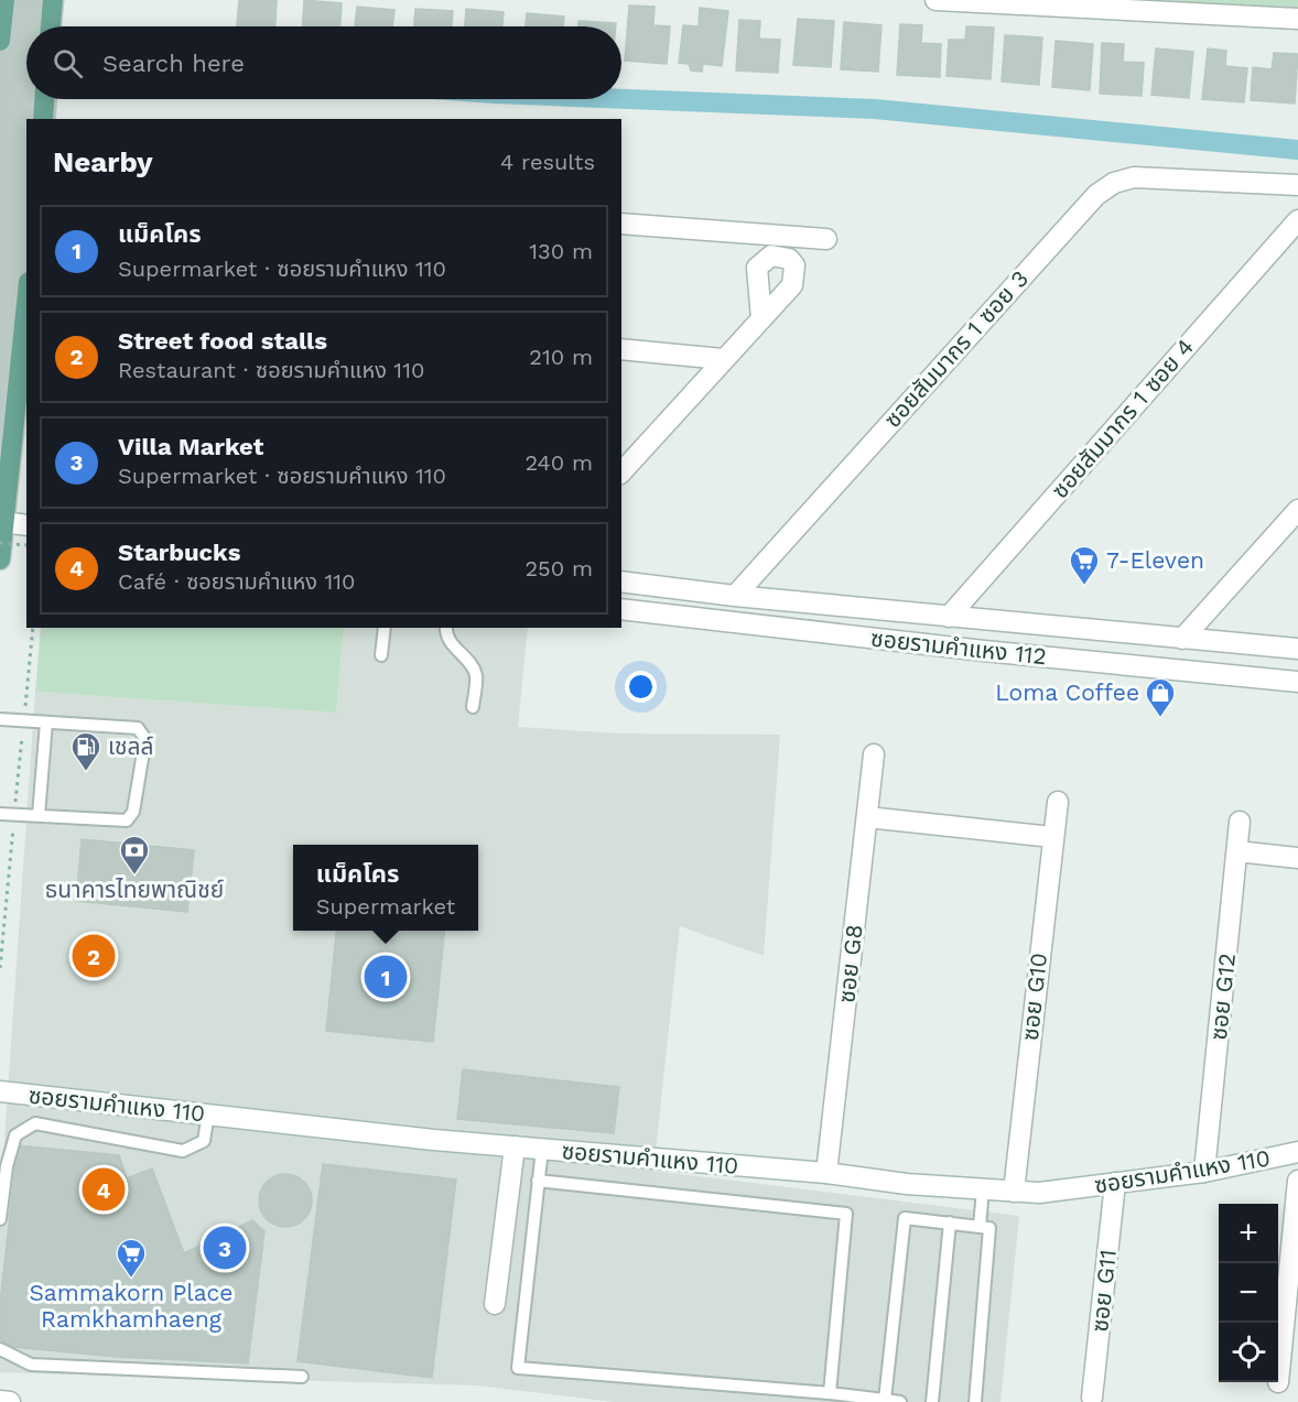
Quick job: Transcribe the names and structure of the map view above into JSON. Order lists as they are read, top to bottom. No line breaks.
{"streets":{"street":["ซอยสัมมากร 1 ซอย 3","ซอยสัมมากร 1 ซอย 4","ซอยรามคำแหง 112","ซอย G8","ซอย G10","ซอย G12","ซอยรามคำแหง 110","ซอย G11"]},"crossings":[["ซอยสัมมากร 1 ซอย 3","ซอยรามคำแหง 112"],["ซอยสัมมากร 1 ซอย 4","ซอยรามคำแหง 112"],["ซอย G8","ซอยรามคำแหง 110"],["ซอย G10","ซอยรามคำแหง 110"],["ซอย G12","ซอยรามคำแหง 110"],["ซอยรามคำแหง 110","ซอย G11"]],"places":{"supermarket":["7-Eleven","Sammakorn Place Ramkhamhaeng"],"shop":["Loma Coffee"],"fuel station":["เชลล์"],"bank":["ธนาคารไทยพาณิชย์"]},"page":{"search":"Search here","heading":["Nearby","4 results"],"list":[{"mark":"1","name":"แม็คโคร","note":"Supermarket · ซอยรามคำแหง 110","value":"130 m"},{"mark":"2","name":"Street food stalls","note":"Restaurant · ซอยรามคำแหง 110","value":"210 m"},{"mark":"3","name":"Villa Market","note":"Supermarket · ซอยรามคำแหง 110","value":"240 m"},{"mark":"4","name":"Starbucks","note":"Café · ซอยรามคำแหง 110","value":"250 m"}],"popup":["แม็คโคร","Supermarket"],"pins":["2","1","4","3"],"map_buttons":["+","−"]}}
